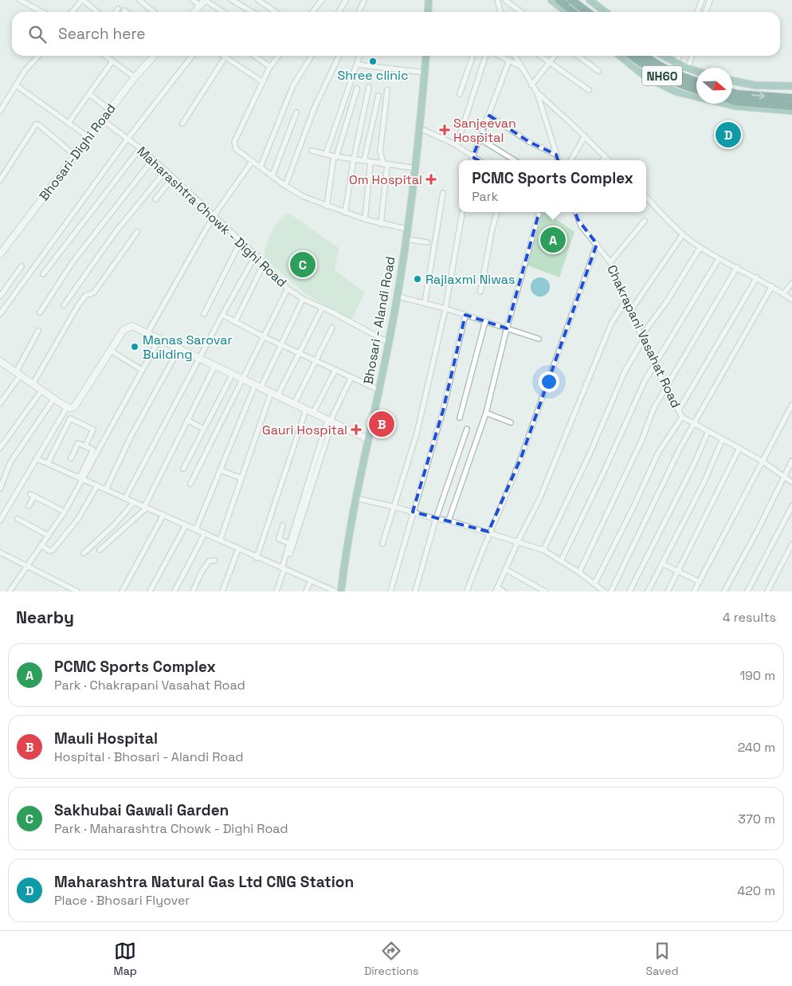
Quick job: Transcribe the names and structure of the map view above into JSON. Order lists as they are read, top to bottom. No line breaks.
{"streets":{"highway":["NH60"],"main road":["Bhosari - Alandi Road"],"street":["Bhosari-Dighi Road","Maharashtra Chowk - Dighi Road","Chakrapani Vasahat Road"]},"crossings":[["Bhosari-Dighi Road","Maharashtra Chowk - Dighi Road"],["Maharashtra Chowk - Dighi Road","Bhosari - Alandi Road"]],"places":{"other":["Shree clinic","Rajlaxmi Niwas","Manas Sarovar Building"],"health":["Sanjeevan Hospital","Om Hospital","Gauri Hospital"]},"north":"right","page":{"search":"Search here","pins":["D","A","C","B"],"popup":["PCMC Sports Complex","Park"],"heading":["Nearby","4 results"],"list":[{"mark":"A","name":"PCMC Sports Complex","note":"Park · Chakrapani Vasahat Road","value":"190 m"},{"mark":"B","name":"Mauli Hospital","note":"Hospital · Bhosari - Alandi Road","value":"240 m"},{"mark":"C","name":"Sakhubai Gawali Garden","note":"Park · Maharashtra Chowk - Dighi Road","value":"370 m"},{"mark":"D","name":"Maharashtra Natural Gas Ltd CNG Station","note":"Place · Bhosari Flyover","value":"420 m"}],"nav":["Map","Directions","Saved"]}}
